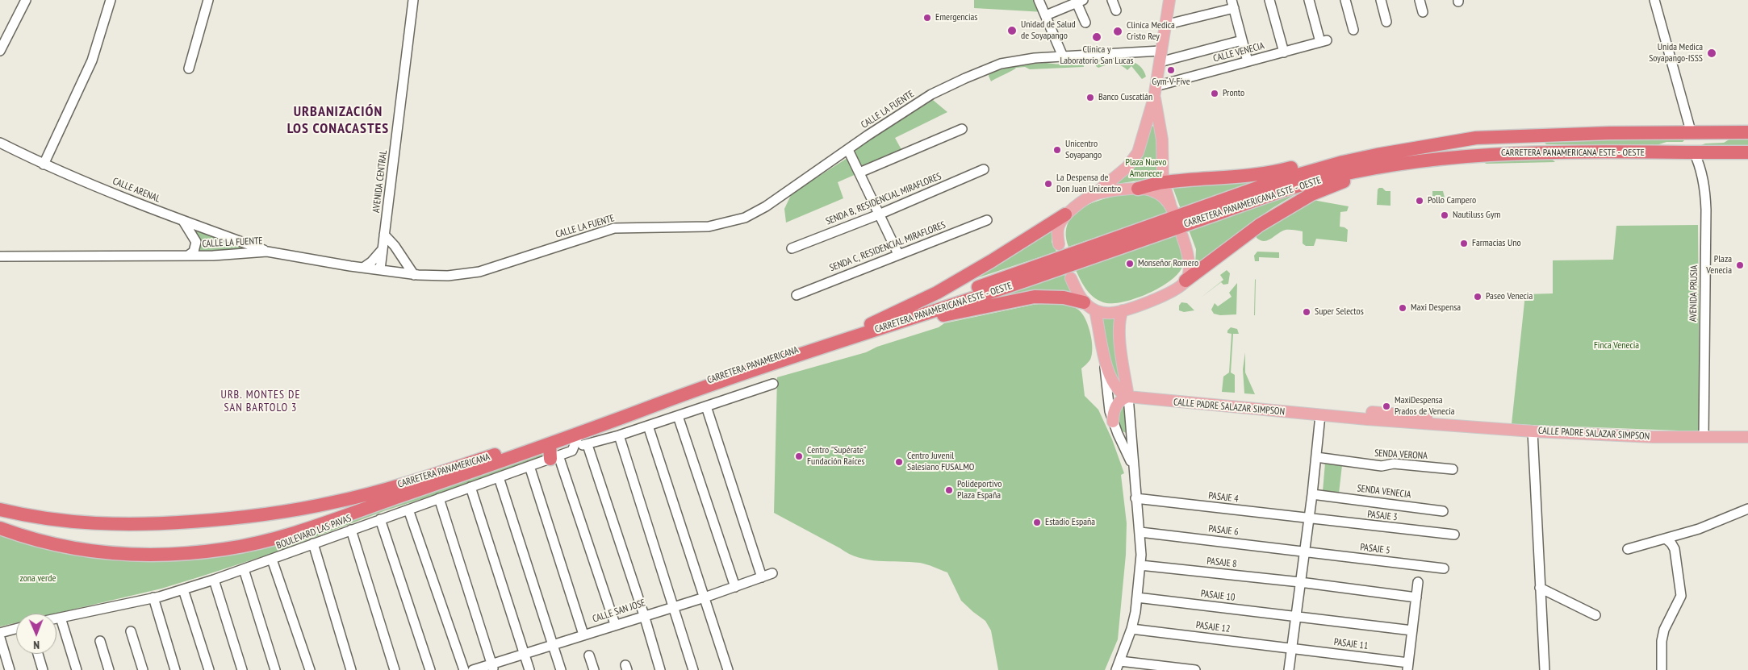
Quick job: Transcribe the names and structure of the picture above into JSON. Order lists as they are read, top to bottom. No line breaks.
{"streets":{"highway":["CARRETERA PANAMERICANA ESTE - OESTE","CARRETERA PANAMERICANA"],"main road":["CALLE PADRE SALAZAR SIMPSON"],"street":["CALLE VENECIA","CALLE LA FUENTE","AVENIDA CENTRAL","CALLE ARENAL","SENDA B, RESIDENCIAL MIRAFLORES","SENDA C, RESIDENCIAL MIRAFLORES","AVENIDA PRUSIA","SENDA VERONA","SENDA VENECIA","PASAJE 4","PASAJE 3","PASAJE 6","BOULEVARD LAS PAVAS","PASAJE 5","PASAJE 8","PASAJE 10","CALLE SAN JOSE","PASAJE 12","PASAJE 11"]},"crossings":[["CALLE LA FUENTE","AVENIDA CENTRAL"],["CALLE LA FUENTE","CALLE ARENAL"],["CARRETERA PANAMERICANA ESTE - OESTE","AVENIDA PRUSIA"],["CARRETERA PANAMERICANA ESTE - OESTE","CARRETERA PANAMERICANA"],["AVENIDA PRUSIA","CALLE PADRE SALAZAR SIMPSON"],["CARRETERA PANAMERICANA","BOULEVARD LAS PAVAS"],["PASAJE 4","PASAJE 3"],["PASAJE 6","PASAJE 5"],["PASAJE 12","PASAJE 11"]],"districts":["URBANIZACIÓN LOS CONACASTES","URB. MONTES DE SAN BARTOLO 3"],"parks":["Plaza Nuevo Amanecer","Finca Venecia","zona verde"],"places":["Emergencias","Unidad de Salud de Soyapango","Clinica Medica Cristo Rey","Clinica y Laboratorio San Lucas","Unida Medica Soyapango-ISSS","Gym-V-Five","Pronto","Banco Cuscatlán","Unicentro Soyapango","La Despensa de Don Juan Unicentro","Pollo Campero","Nautiluss Gym","Farmacias Uno","Monseñor Romero","Plaza Venecia","Paseo Venecia","Maxi Despensa","Super Selectos","MaxiDespensa Prados de Venecia","Centro \"Supérate\" Fundación Raíces","Centro Juvenil Salesiano FUSALMO","Polideportivo Plaza España","Estadio España"],"north":"bottom"}
